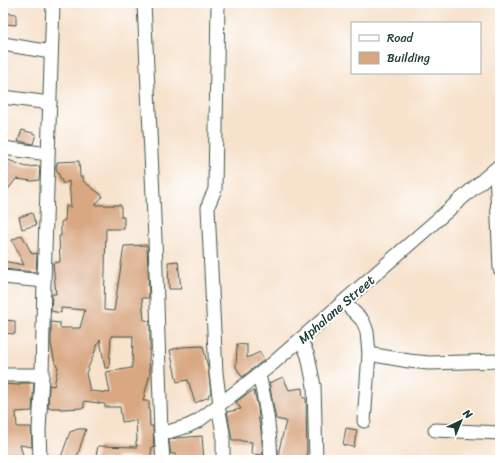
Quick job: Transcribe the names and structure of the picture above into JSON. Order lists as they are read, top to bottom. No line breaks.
{"streets":{"street":["Mphalane Street"]},"legend":["Road","Building"],"north":"top right"}
